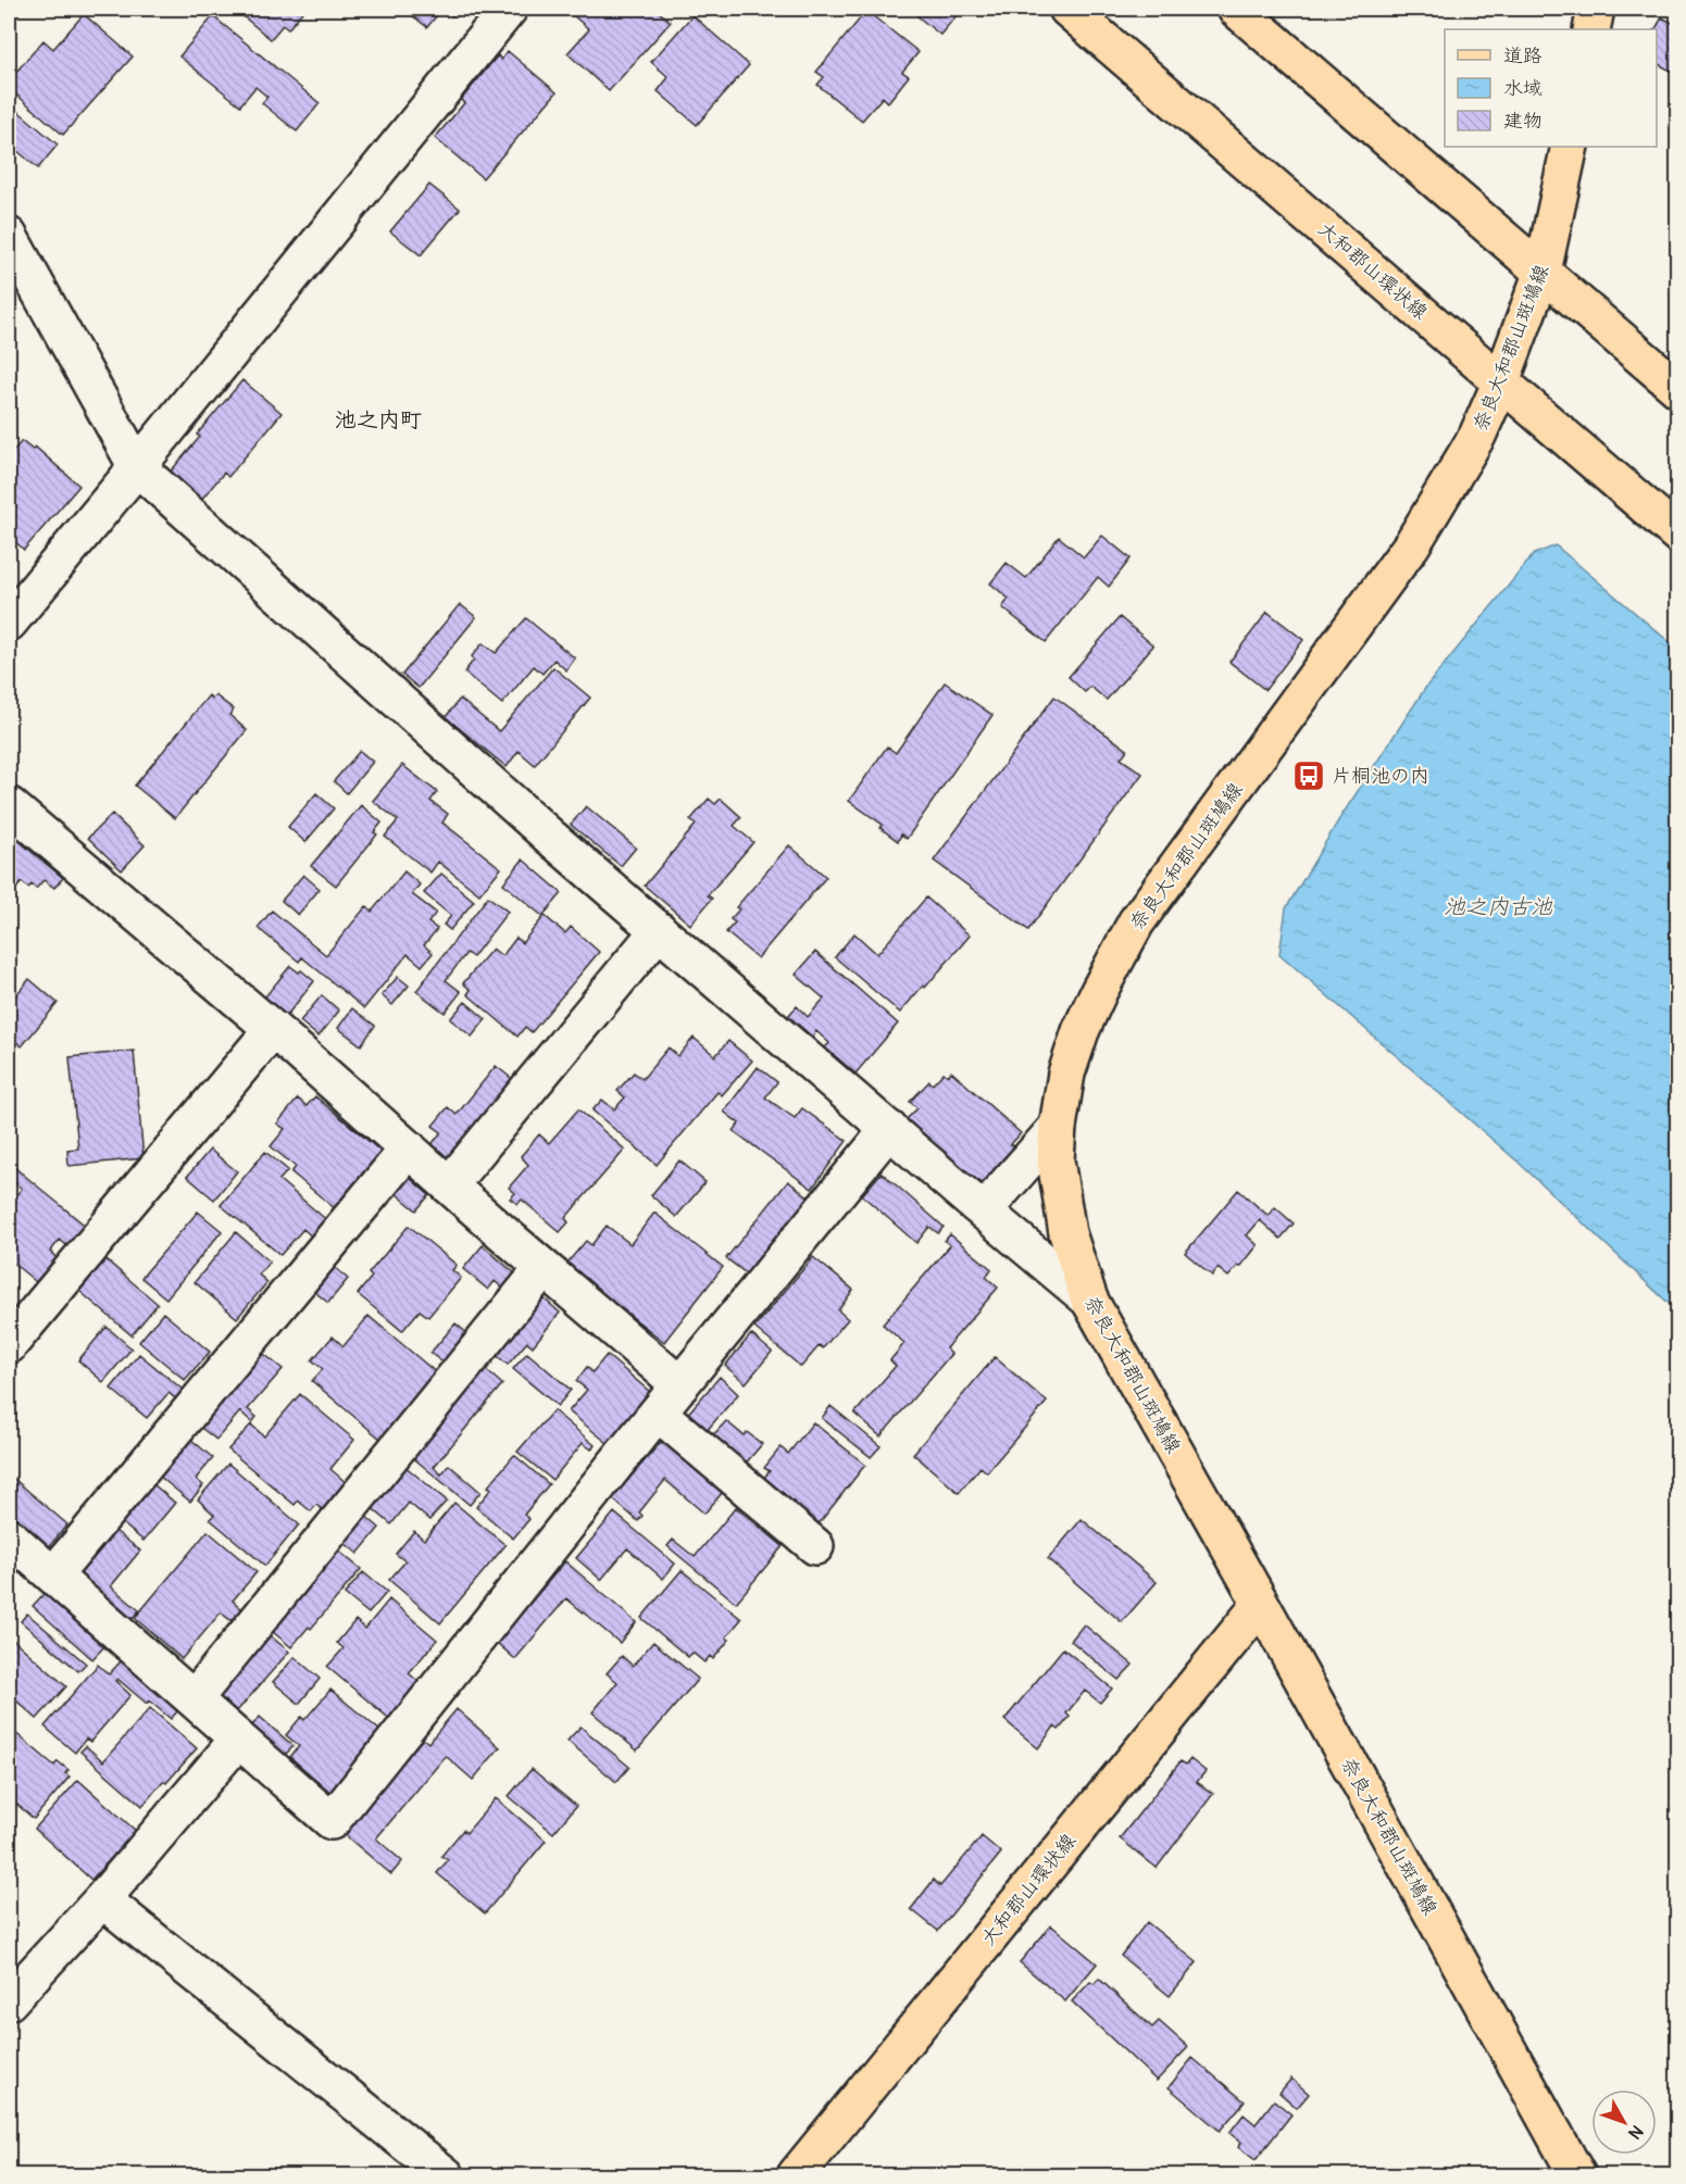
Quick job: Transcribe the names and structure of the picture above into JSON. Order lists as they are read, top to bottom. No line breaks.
{"streets":{"main road":["大和郡山環状線","奈良大和郡山斑鳩線"]},"crossings":[["大和郡山環状線","奈良大和郡山斑鳩線"]],"districts":["池之内町"],"water":["池之内古池"],"places":{"bus stop":["片桐池の内"]},"legend":["道路","水域","建物"],"north":"bottom right"}
